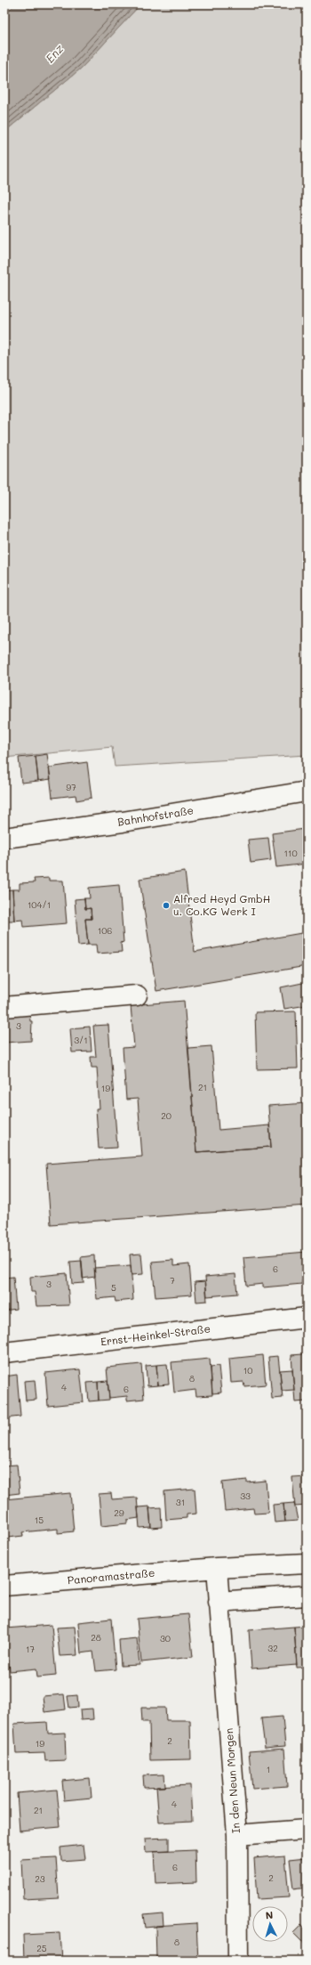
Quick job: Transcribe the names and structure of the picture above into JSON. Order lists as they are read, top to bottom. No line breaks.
{"streets":{"street":["Bahnhofstraße","Ernst-Heinkel-Straße","Panoramastraße","In den Neun Morgen"]},"water":["Enz"],"places":["Alfred Heyd GmbH u. Co.KG Werk I"],"house_numbers":["97","110","104/1","106","3","3/1","21","19","20","6","7","3","5","10","8","4","6","33","31","29","15","28","30","32","17","2","19","1","4","21","6","2","23","8","25"],"north":"top"}
